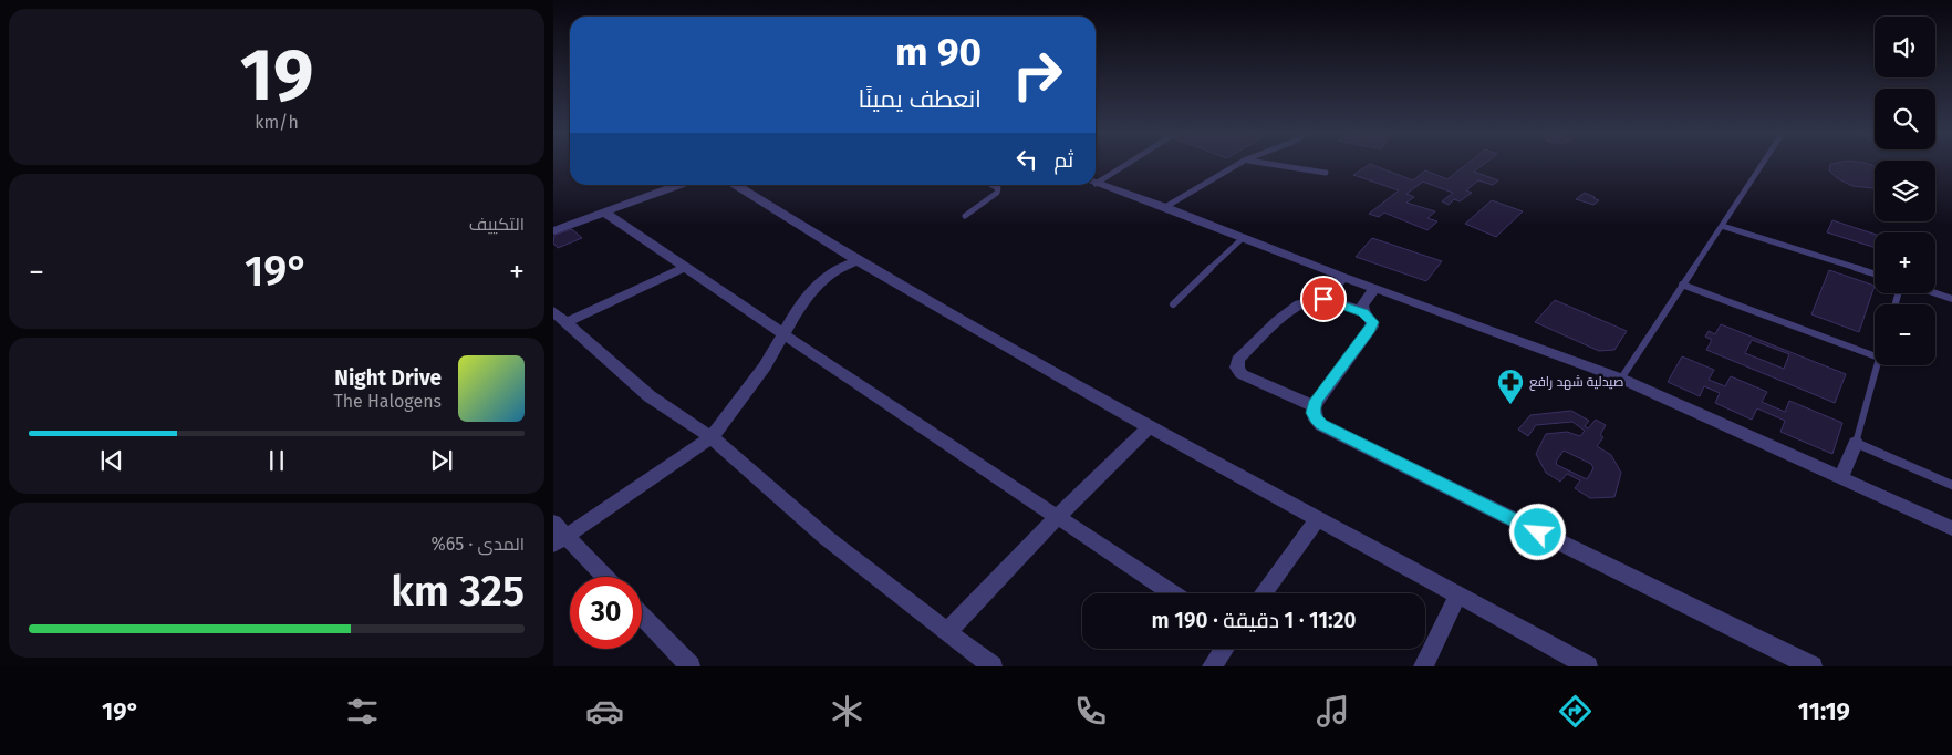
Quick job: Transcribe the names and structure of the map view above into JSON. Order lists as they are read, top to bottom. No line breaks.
{"places":{"pharmacy":["صيدلية شهد رافع"]},"page":{"tile":[["19","km/h"],"التكييف",["المدى · 65%","325 km"]],"map_buttons":["+","−"],"turn":["90 m","انعطف يمينًا"],"then":"ثم","heat":["−","19°","+"],"song":["Night Drive","The Halogens"],"limit":"30","trip":"11:20 · 1 دقيقة · 190 m","tabs":["11:19","19°"]}}
